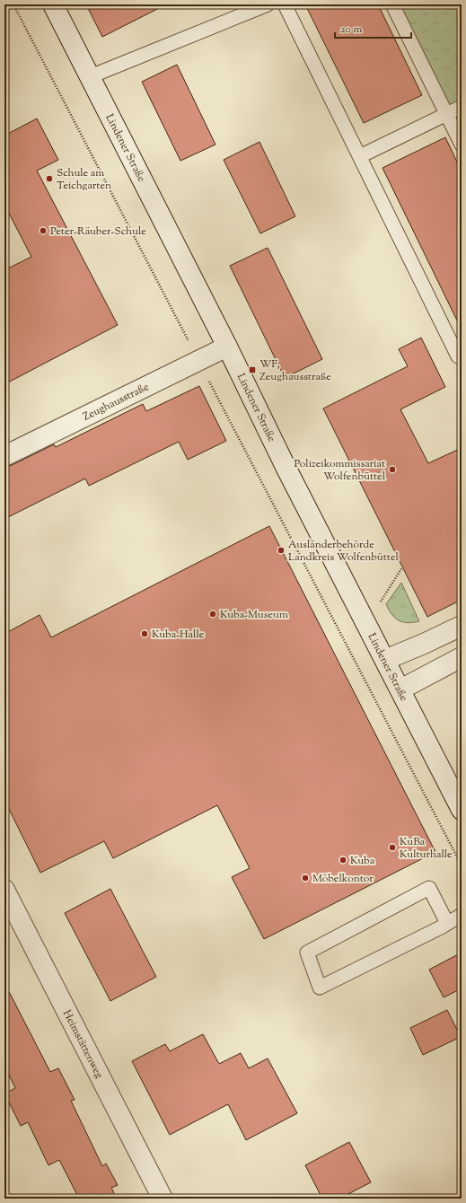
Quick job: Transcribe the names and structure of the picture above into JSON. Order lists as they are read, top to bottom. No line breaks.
{"streets":{"main road":["Lindener Straße","Zeughausstraße","Heimstättenweg"]},"crossings":[["Lindener Straße","Zeughausstraße"]],"places":{"other":["Schule am Teichgarten","Peter-Räuber-Schule","Polizeikommissariat Wolfenbüttel","Ausländerbehörde Landkreis Wolfenbüttel","Kuba-Museum","Kuba-Halle","KuBa Kulturhalle","Kuba","Möbelkontor"],"transit":["WF, Zeughausstraße"]},"scale_bar":"20 m"}
